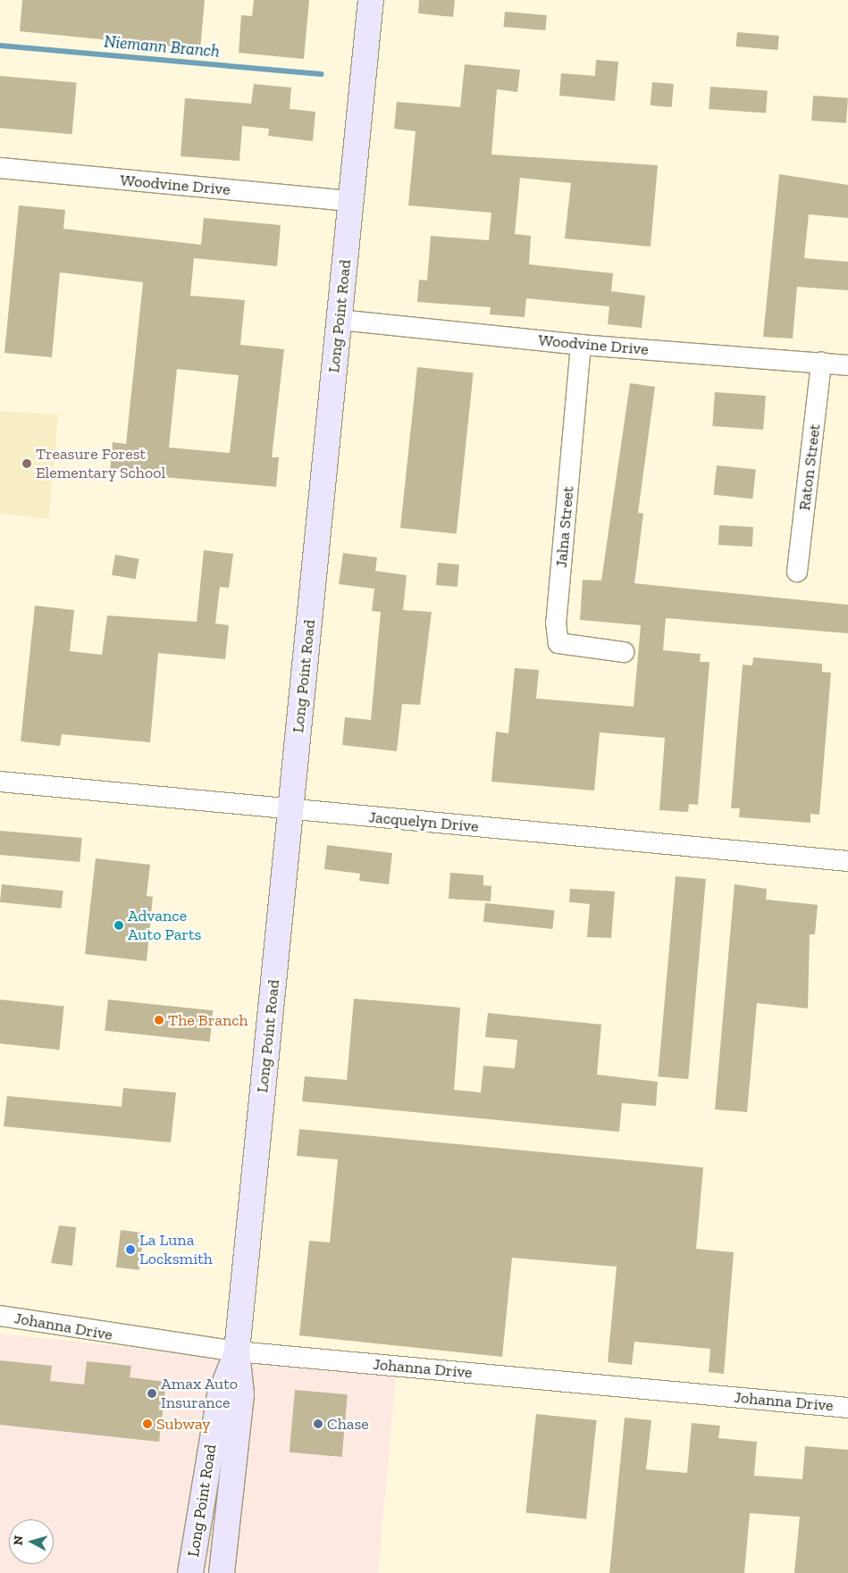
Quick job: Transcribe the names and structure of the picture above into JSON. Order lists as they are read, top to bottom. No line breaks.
{"streets":{"main road":["Long Point Road"],"street":["Woodvine Drive","Raton Street","Jalna Street","Jacquelyn Drive","Johanna Drive"]},"crossings":[["Woodvine Drive","Long Point Road"],["Woodvine Drive","Raton Street"],["Woodvine Drive","Jalna Street"],["Long Point Road","Jacquelyn Drive"],["Long Point Road","Johanna Drive"]],"water":["Niemann Branch"],"places":["Treasure Forest Elementary School","Advance Auto Parts","The Branch","La Luna Locksmith","Amax Auto Insurance","Subway","Chase"],"north":"left"}
